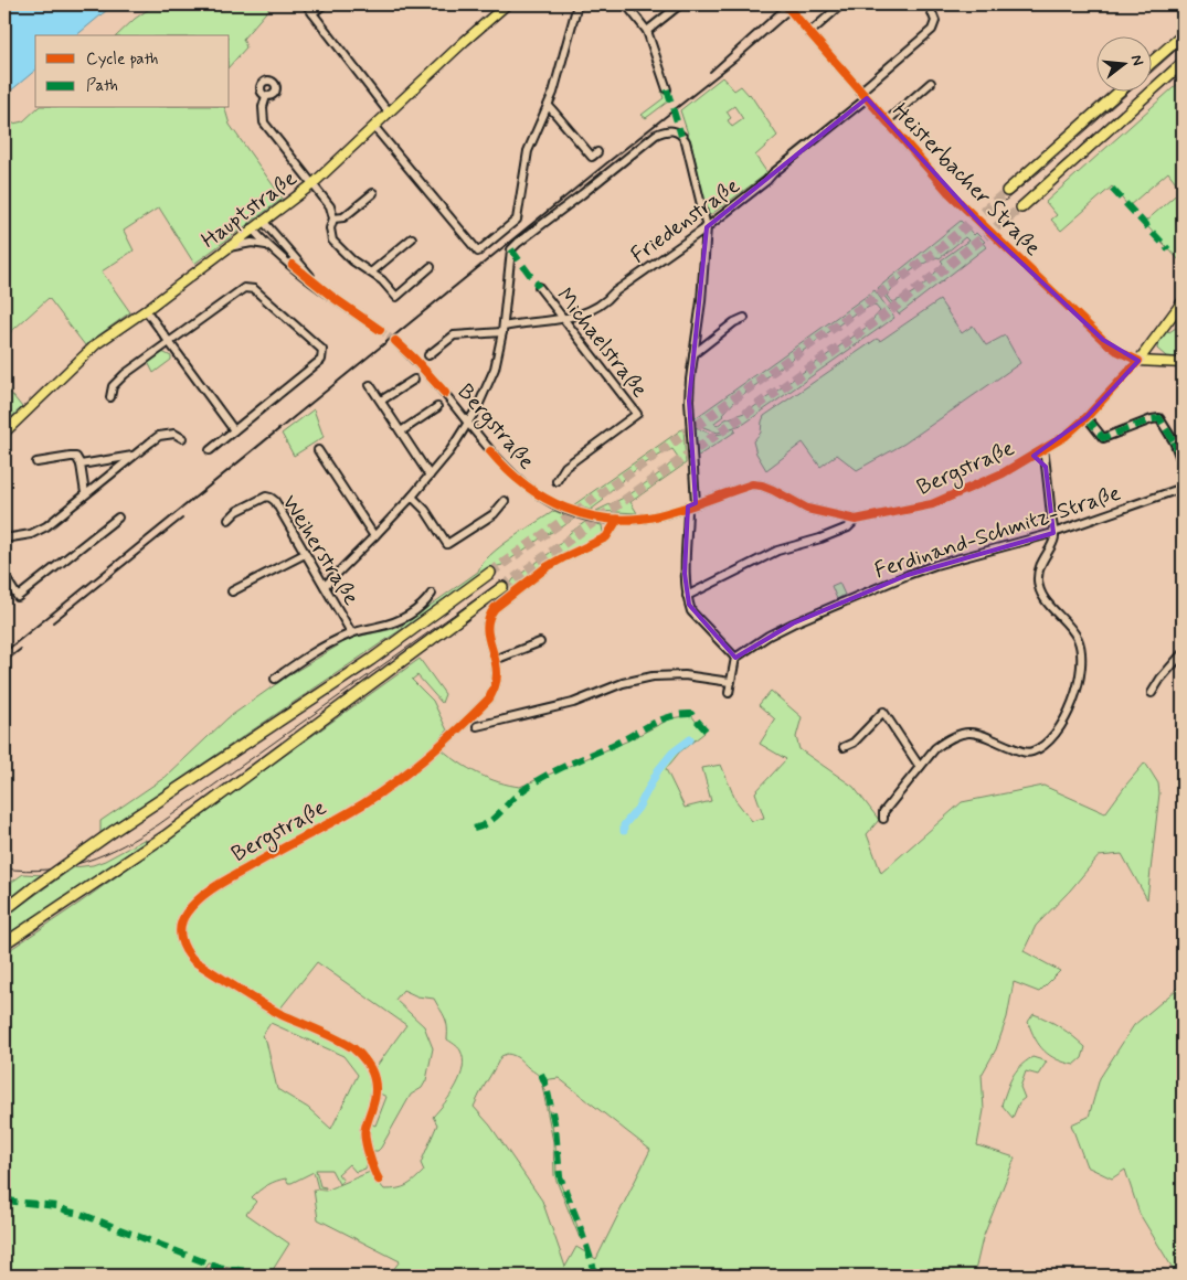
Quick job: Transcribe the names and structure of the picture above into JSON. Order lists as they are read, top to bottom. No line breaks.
{"streets":{"main road":["Heisterbacher Straße","Hauptstraße"],"street":["Friedenstraße","Michaelstraße","Bergstraße","Ferdinand-Schmitz-Straße","Weiherstraße"]},"crossings":[["Heisterbacher Straße","Friedenstraße"],["Heisterbacher Straße","Bergstraße"],["Friedenstraße","Michaelstraße"]],"legend":["Cycle path","Path"],"north":"right"}
